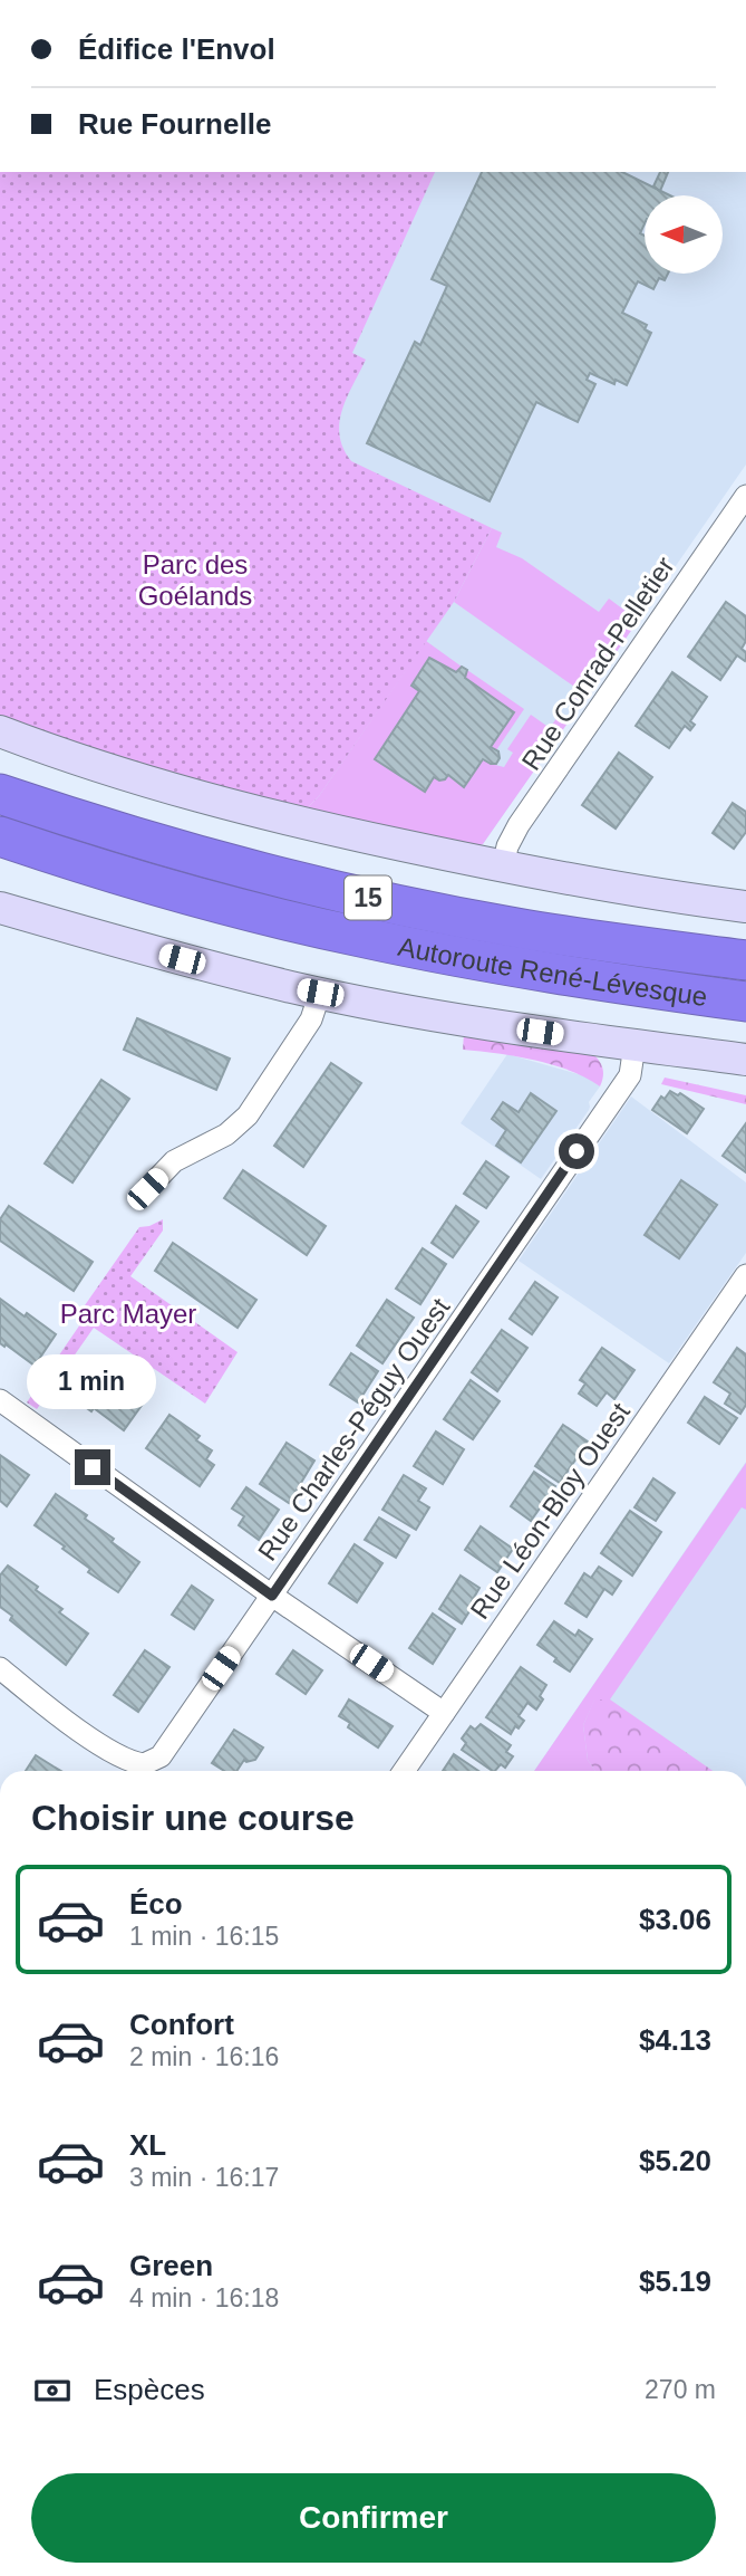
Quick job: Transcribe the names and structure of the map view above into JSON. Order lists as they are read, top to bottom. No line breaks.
{"streets":{"highway":["15","Autoroute René-Lévesque"],"street":["Rue Conrad-Pelletier","Rue Charles-Péguy Ouest","Rue Léon-Bloy Ouest"]},"parks":["Parc des Goélands","Parc Mayer"],"north":"left","page":{"banner":["Édifice l'Envol","Rue Fournelle"],"bubble":"1 min","heading":"Choisir une course","list":[{"name":"Éco","note":"1 min · 16:15","value":"$3.06"},{"name":"Confort","note":"2 min · 16:16","value":"$4.13"},{"name":"XL","note":"3 min · 16:17","value":"$5.20"},{"name":"Green","note":"4 min · 16:18","value":"$5.19"}],"pay":["Espèces","270 m"],"buttons":"Confirmer"}}
